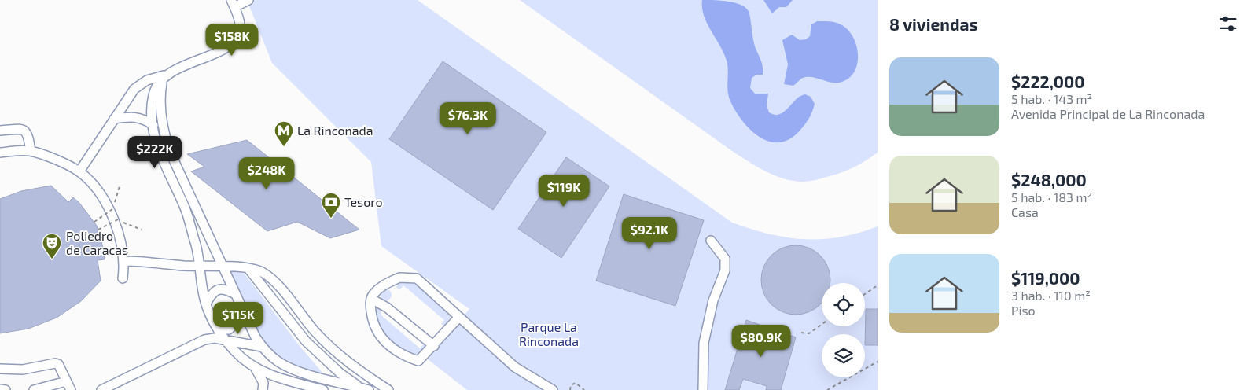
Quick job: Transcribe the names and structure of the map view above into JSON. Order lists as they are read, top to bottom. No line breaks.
{"parks":["Parque La Rinconada"],"places":{"metro station":["La Rinconada"],"bank":["Tesoro"],"theatre":["Poliedro de Caracas"]},"page":{"heading":"8 viviendas","price":["$158K","$76.3K","$222K","$248K","$119K","$92.1K","$115K","$80.9K"],"list":[{"name":"$222,000","note":"5 hab. · 143 m² · Avenida Principal de La Rinconada"},{"name":"$248,000","note":"5 hab. · 183 m² · Casa"},{"name":"$119,000","note":"3 hab. · 110 m² · Piso"}]}}
